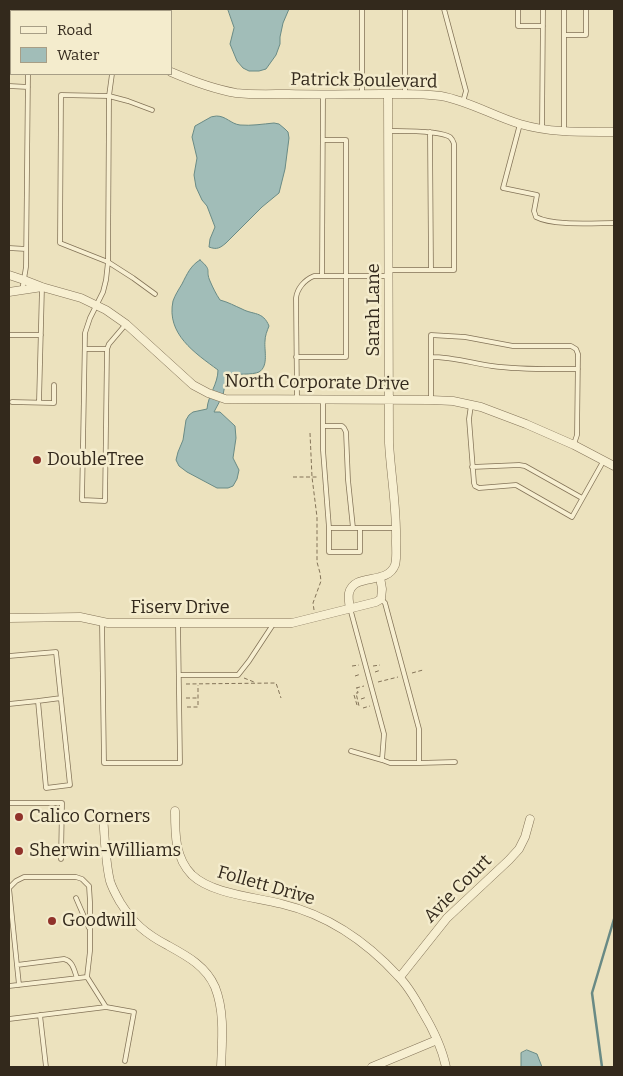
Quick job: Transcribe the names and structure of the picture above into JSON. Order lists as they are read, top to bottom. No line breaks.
{"streets":{"street":["Patrick Boulevard","Sarah Lane","North Corporate Drive","Fiserv Drive","Follett Drive","Avie Court"]},"crossings":[["Patrick Boulevard","Sarah Lane"],["Sarah Lane","North Corporate Drive"],["Follett Drive","Avie Court"]],"places":["DoubleTree","Calico Corners","Sherwin-Williams","Goodwill"],"legend":["Road","Water"]}
